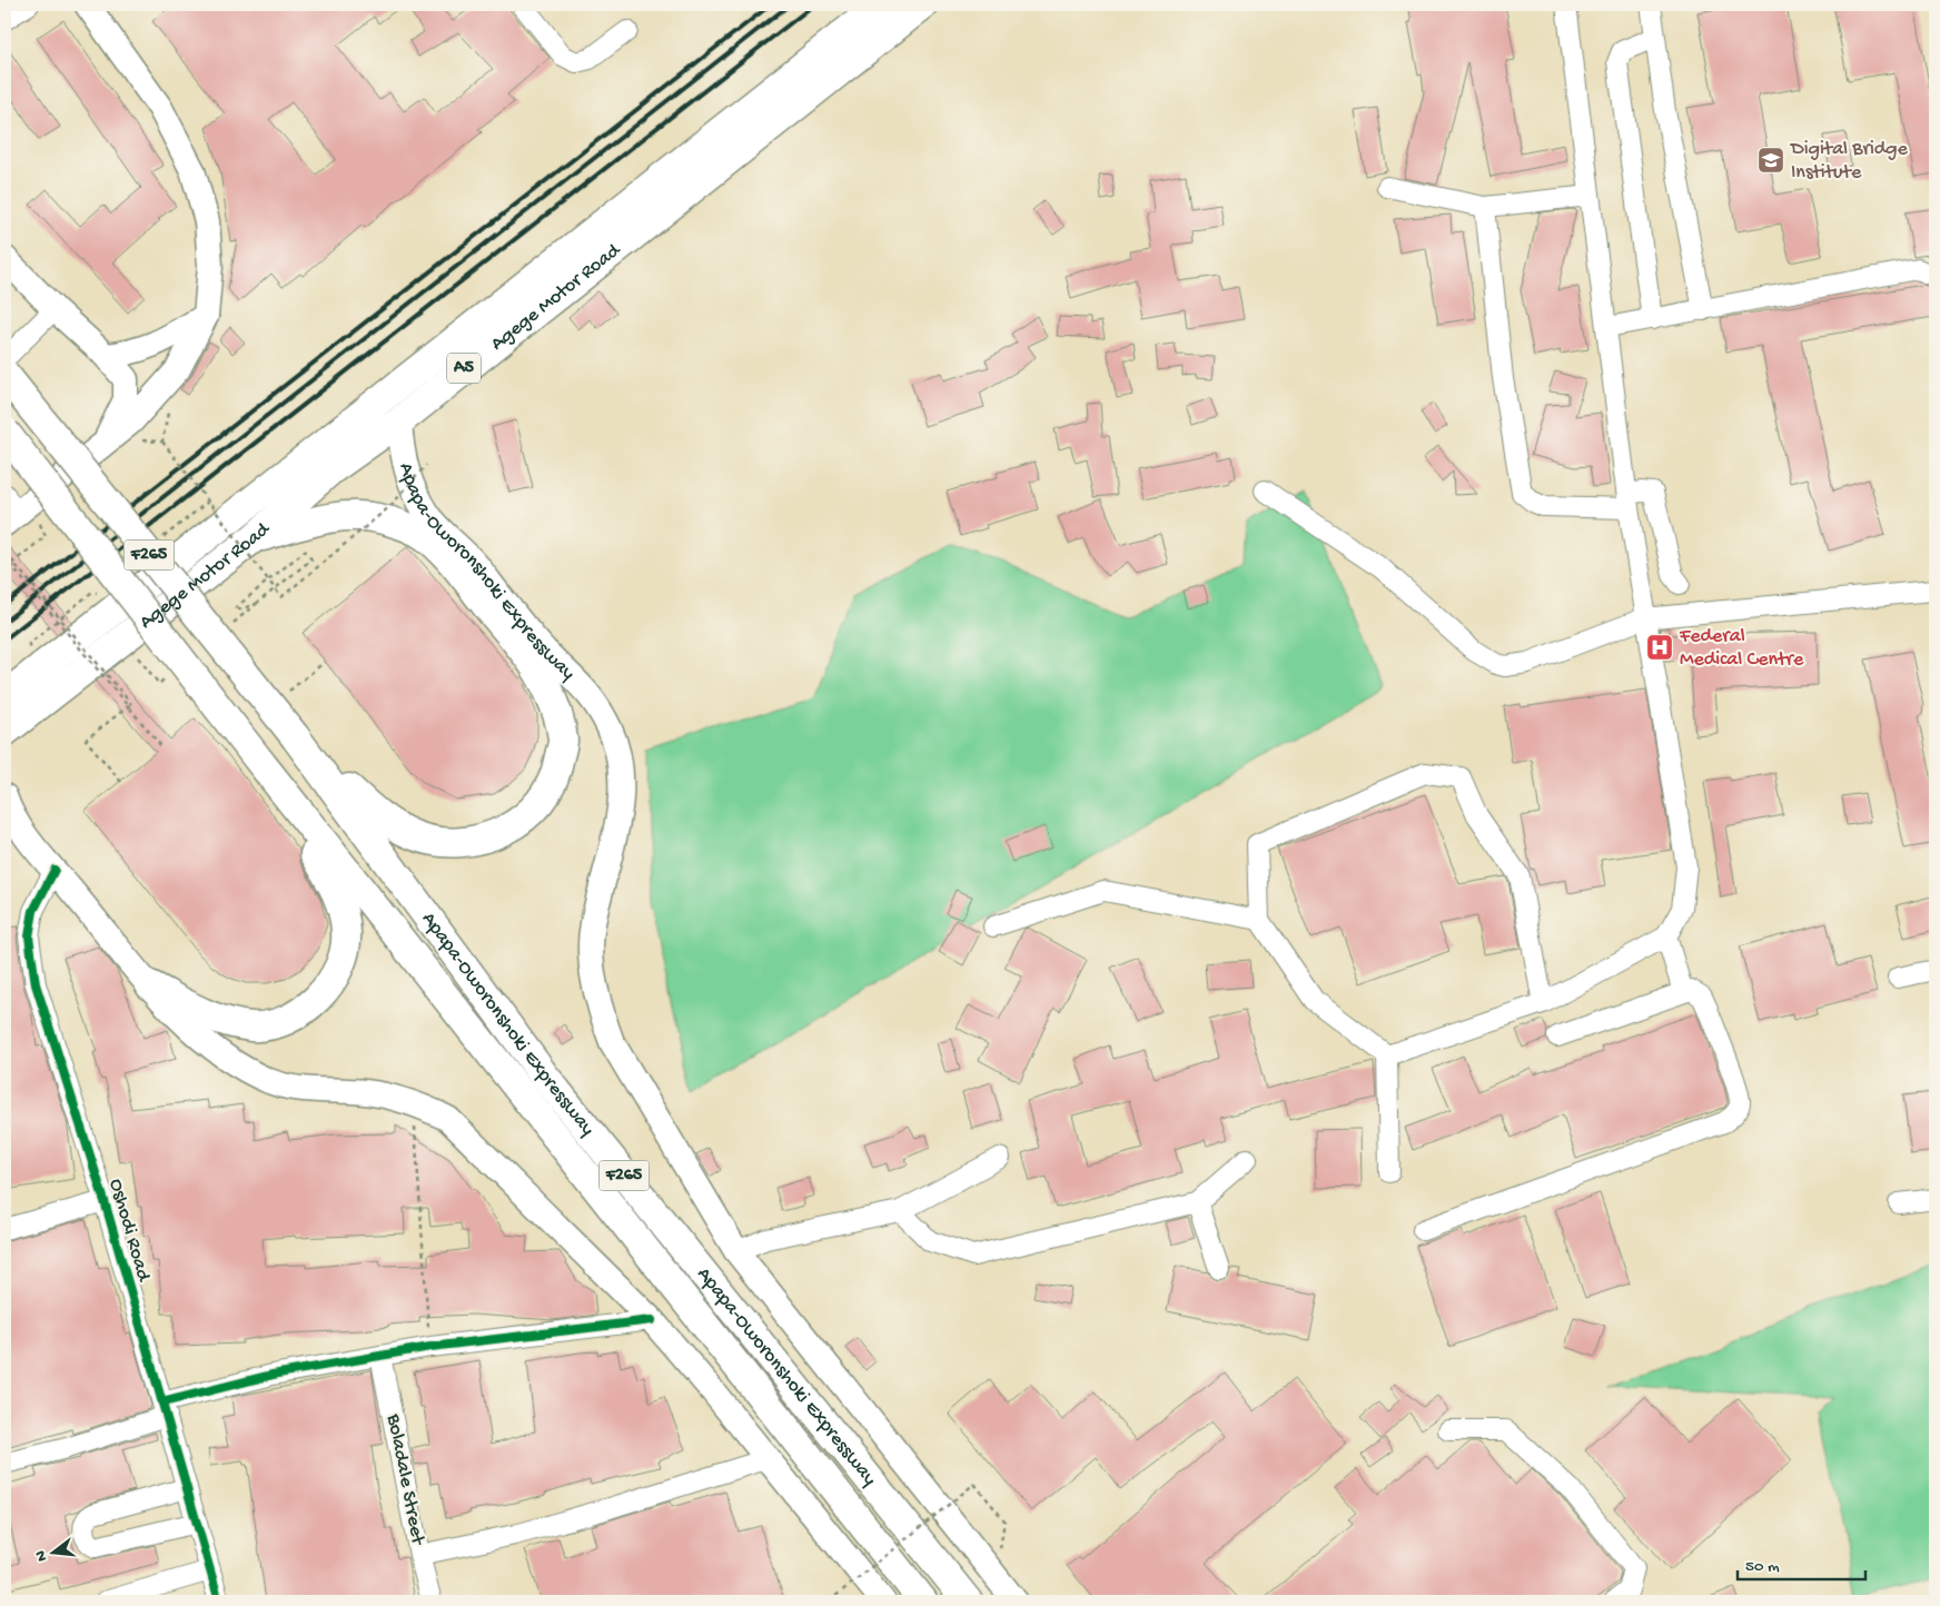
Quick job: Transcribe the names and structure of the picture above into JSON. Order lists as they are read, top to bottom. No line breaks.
{"streets":{"highway":["Agege Motor Road","A5","F265","Apapa-Oworonshoki Expressway"],"street":["Oshodi Road","Boladale Street"]},"crossings":[["Agege Motor Road","Apapa-Oworonshoki Expressway"]],"places":{"school or university":["Digital Bridge Institute"],"hospital":["Federal Medical Centre"]},"scale_bar":"50 m","north":"left"}
